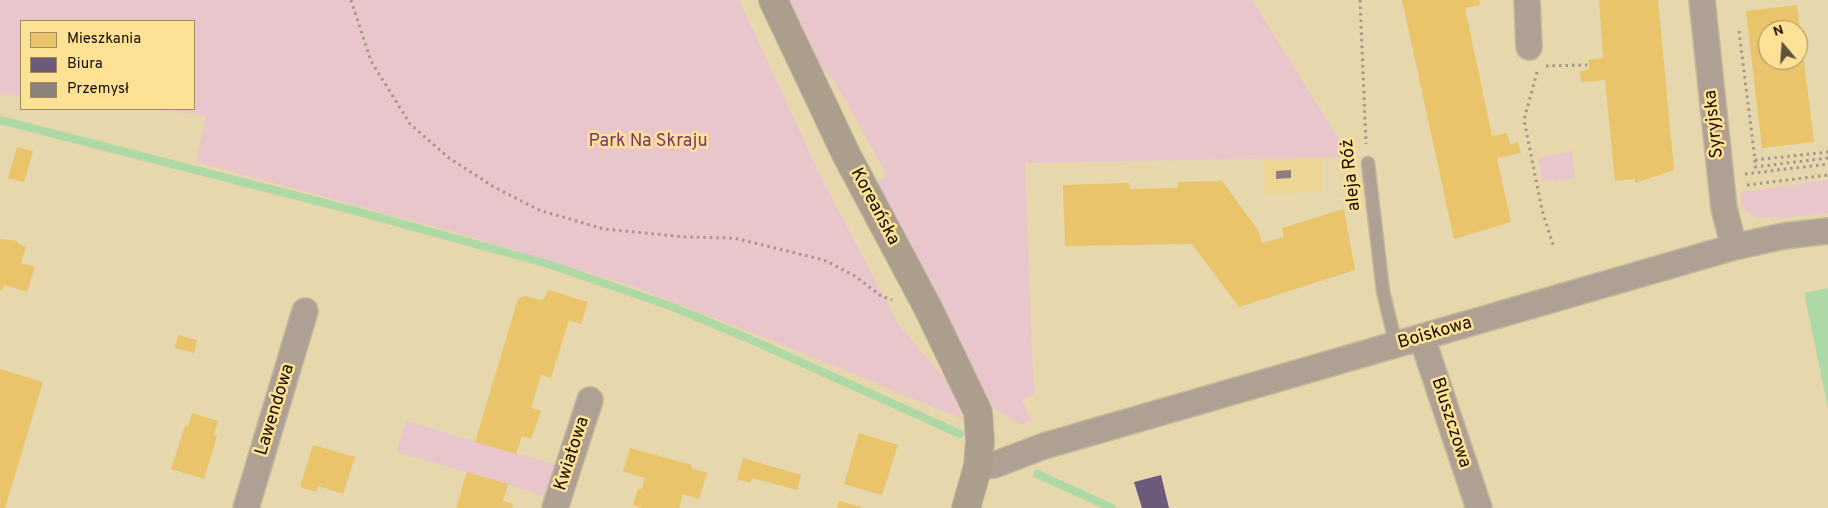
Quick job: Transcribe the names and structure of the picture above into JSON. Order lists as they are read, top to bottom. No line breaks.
{"streets":{"street":["Syryjska","Koreańska","Boiskowa","Lawendowa","Bluszczowa","Kwiatowa"],"lane":["aleja Róż"]},"crossings":[["Syryjska","Boiskowa"],["aleja Róż","Boiskowa"],["Koreańska","Boiskowa"],["Boiskowa","Bluszczowa"]],"parks":["Park Na Skraju"],"legend":["Mieszkania","Biura","Przemysł"],"north":"top"}
